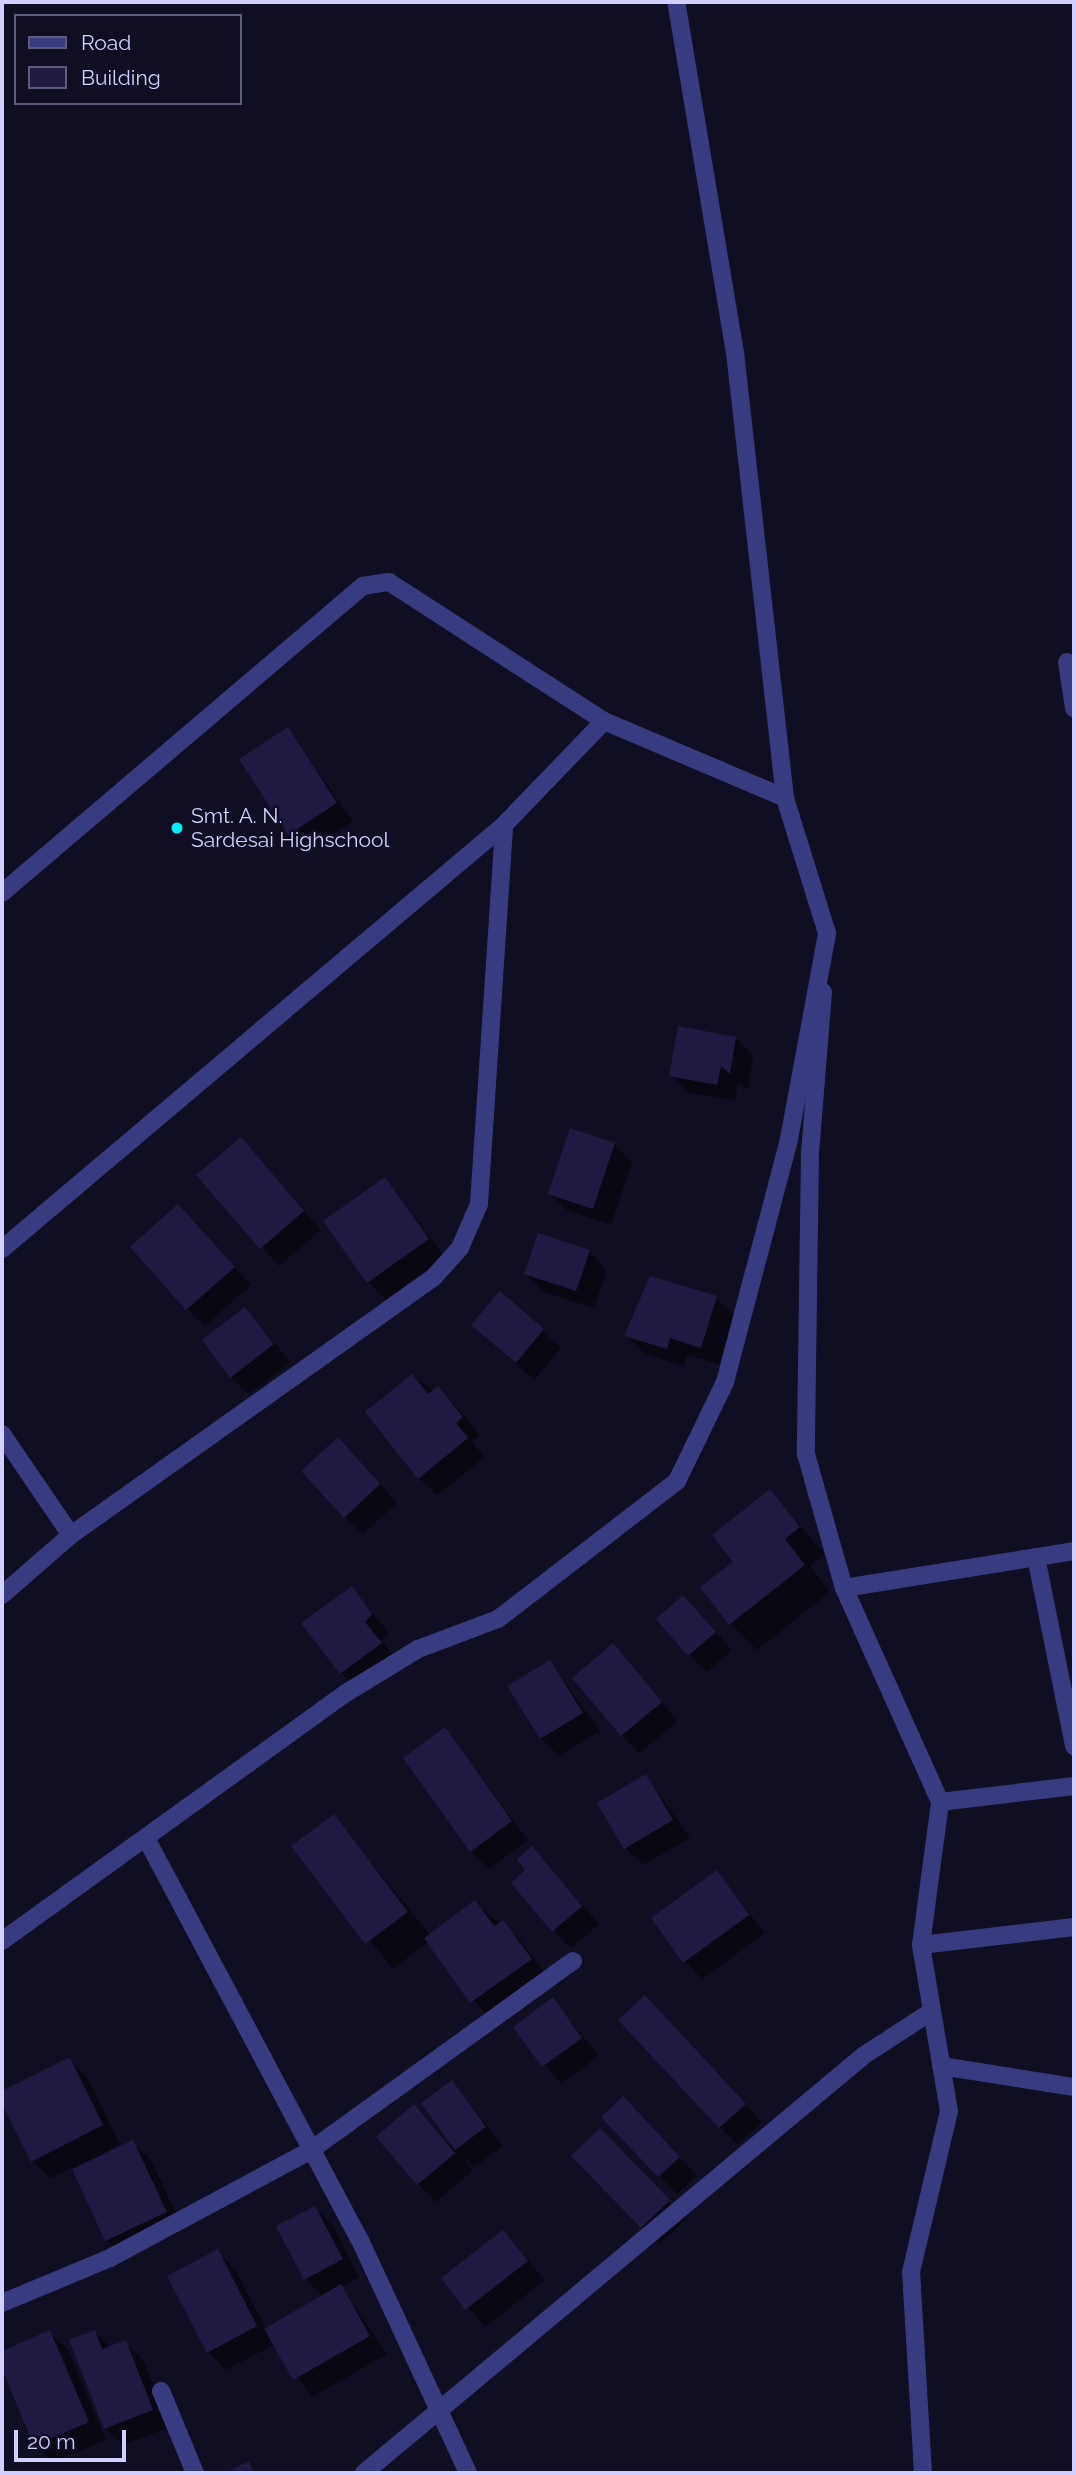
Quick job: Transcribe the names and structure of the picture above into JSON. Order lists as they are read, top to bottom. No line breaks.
{"places":["Smt. A. N. Sardesai Highschool"],"legend":["Road","Building"],"scale_bar":"20 m"}
